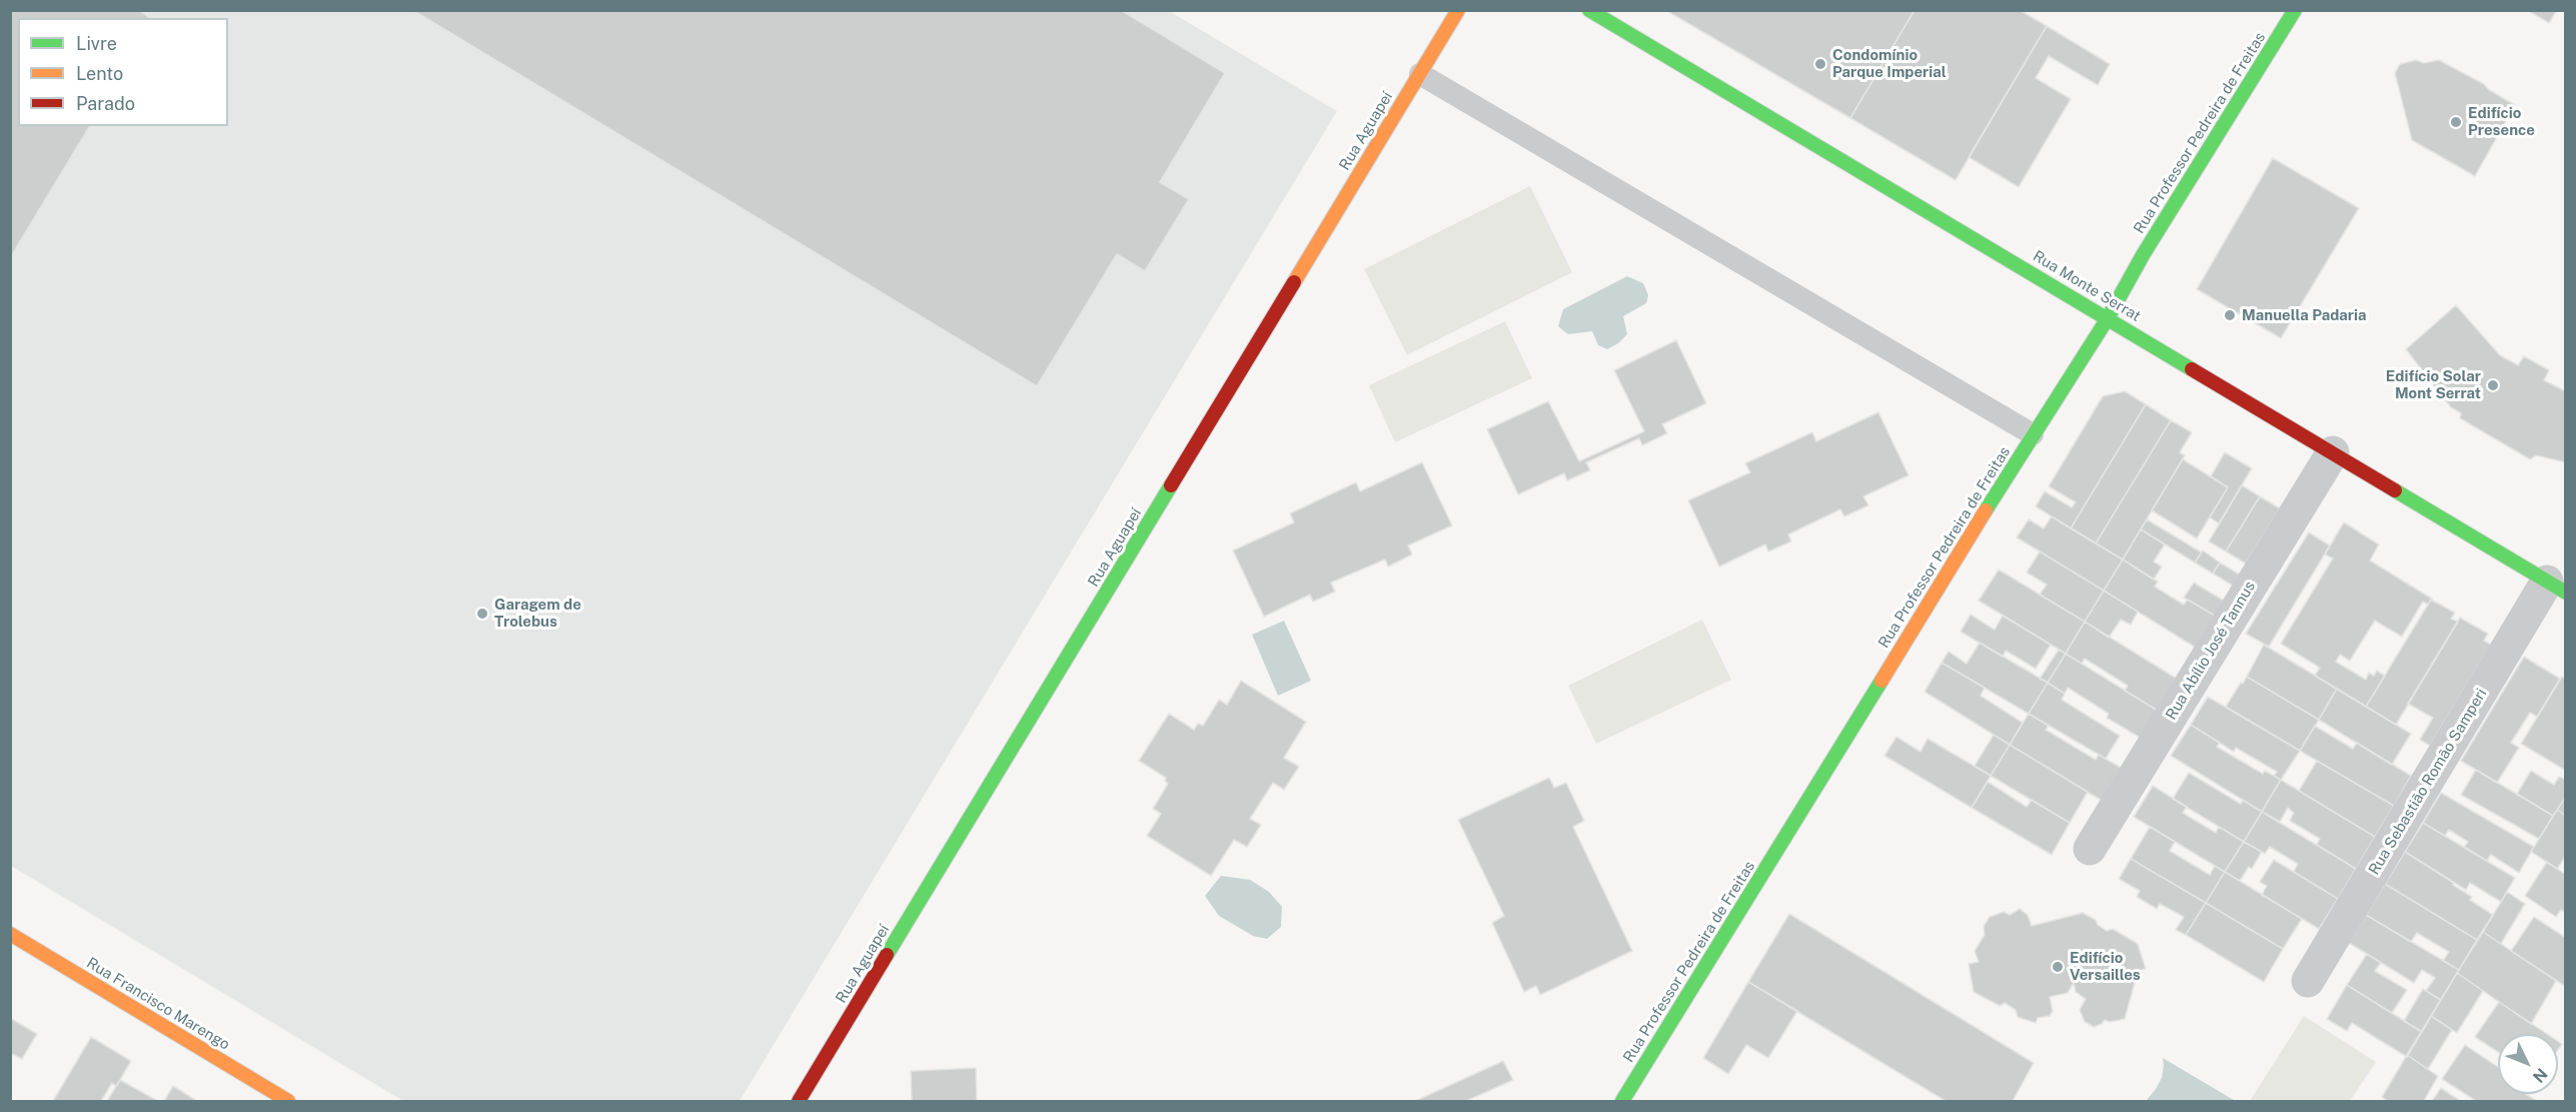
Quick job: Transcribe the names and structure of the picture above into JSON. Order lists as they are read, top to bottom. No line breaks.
{"streets":{"street":["Rua Aguapeí","Rua Professor Pedreira de Freitas","Rua Monte Serrat","Rua Abílio José Tannus","Rua Sebastião Romão Samperi","Rua Francisco Marengo"]},"crossings":[["Rua Professor Pedreira de Freitas","Rua Monte Serrat"],["Rua Monte Serrat","Rua Abílio José Tannus"],["Rua Monte Serrat","Rua Sebastião Romão Samperi"]],"places":["Condomínio Parque Imperial","Edifício Presence","Manuella Padaria","Edifício Solar Mont Serrat","Garagem de Trolebus","Edifício Versailles"],"legend":["Livre","Lento","Parado"],"north":"bottom right"}
